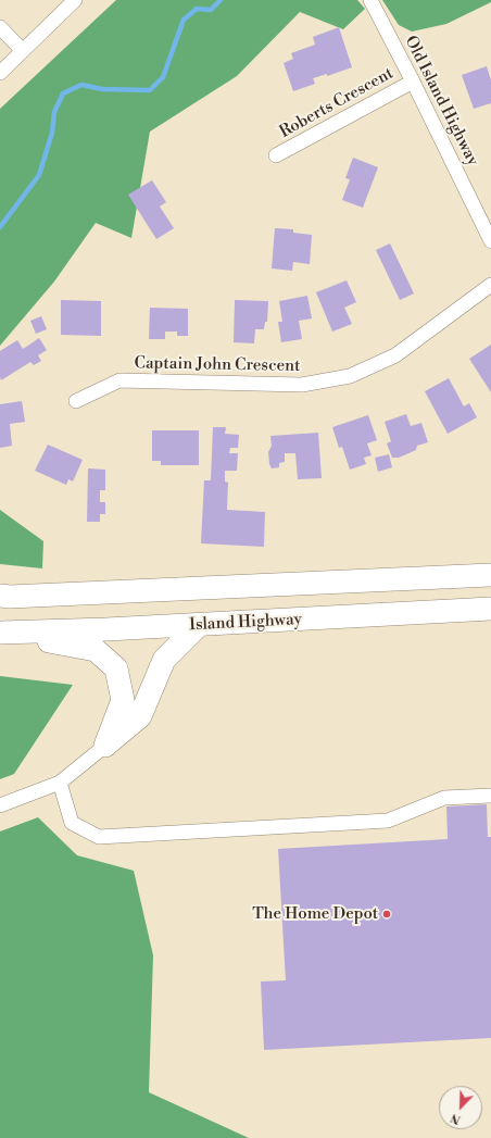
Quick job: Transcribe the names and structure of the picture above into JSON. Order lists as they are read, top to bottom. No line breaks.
{"streets":{"main road":["Island Highway"],"street":["Old Island Highway","Roberts Crescent","Captain John Crescent"]},"crossings":[["Old Island Highway","Roberts Crescent"]],"places":["The Home Depot"],"north":"bottom left"}
